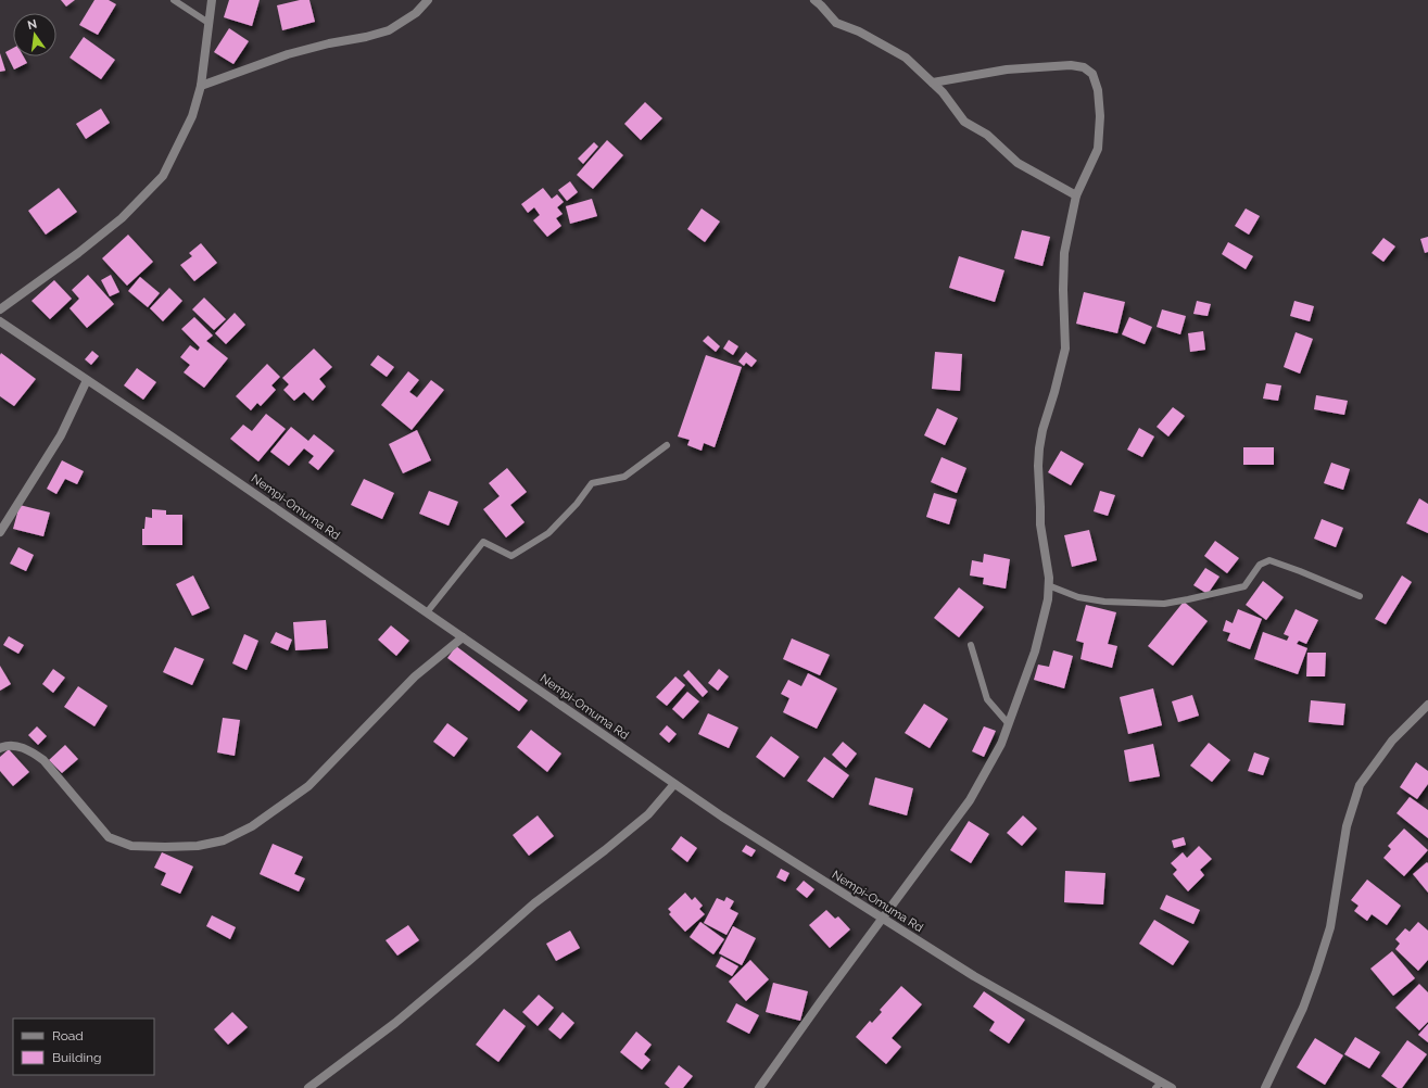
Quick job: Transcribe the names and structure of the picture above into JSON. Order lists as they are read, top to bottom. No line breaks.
{"streets":{"street":["Nempi-Omuma Rd"]},"legend":["Road","Building"],"north":"top"}
